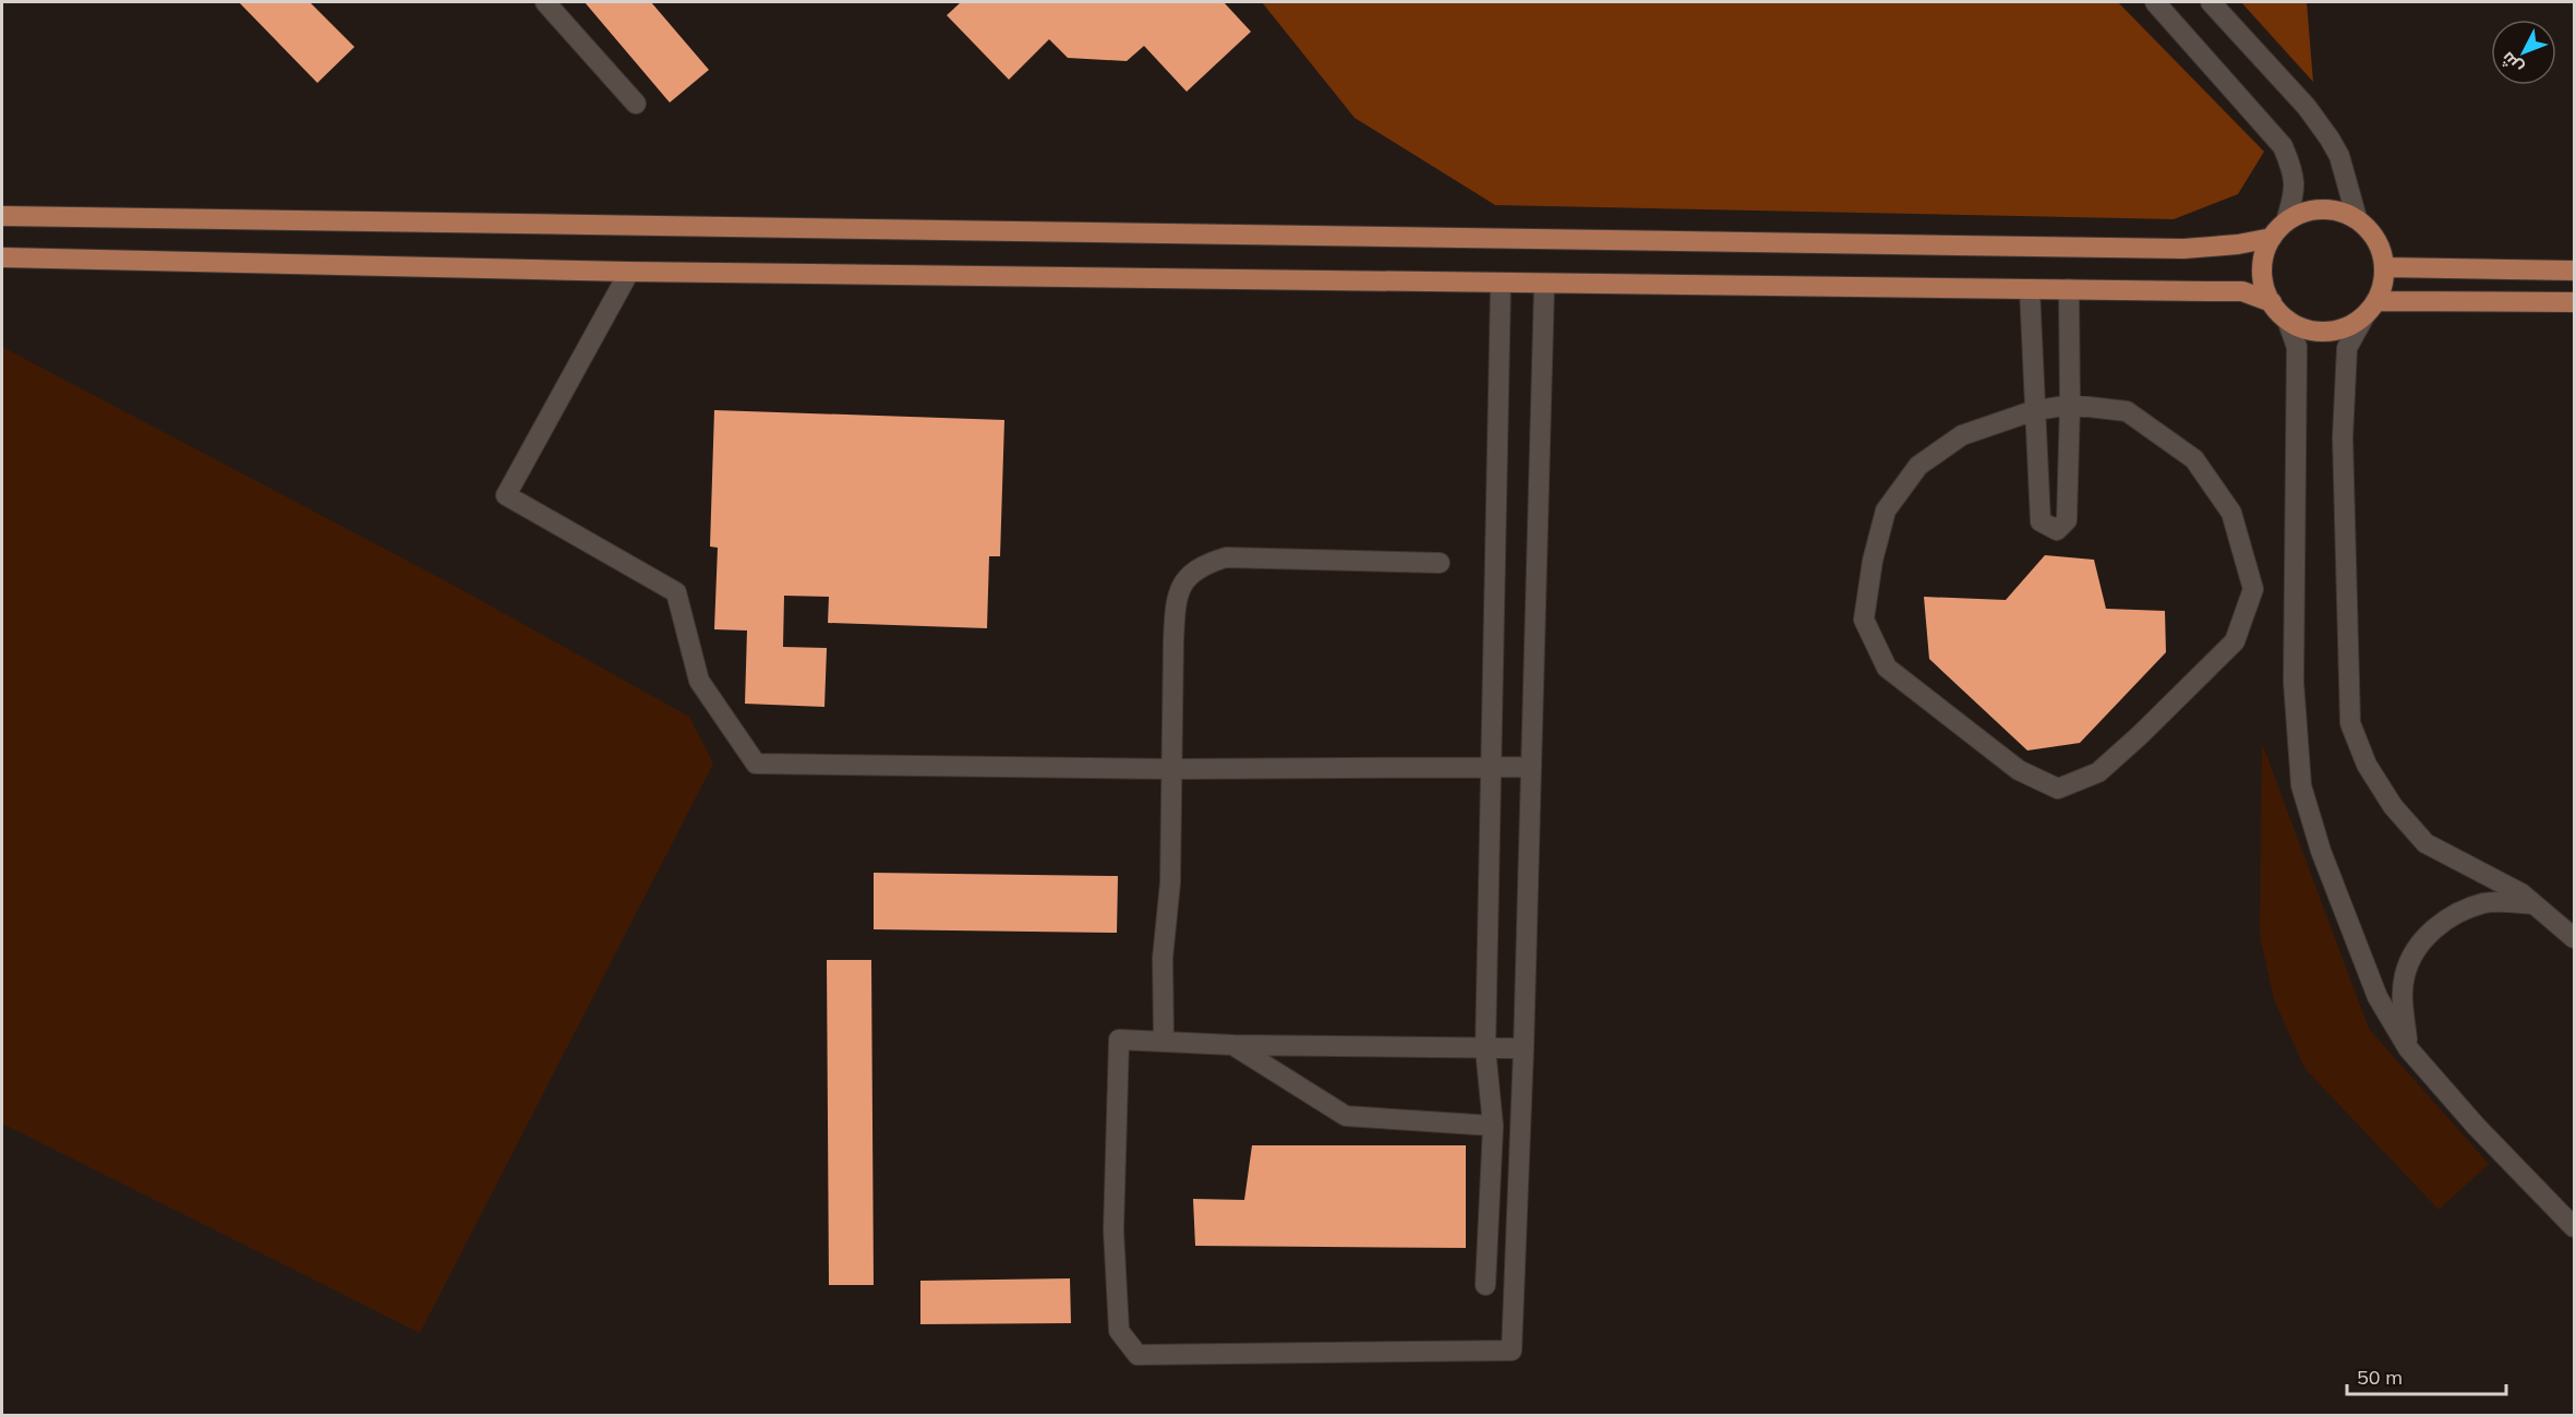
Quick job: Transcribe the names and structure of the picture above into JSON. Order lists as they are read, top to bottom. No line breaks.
{"scale_bar":"50 m","north":"bottom left"}
